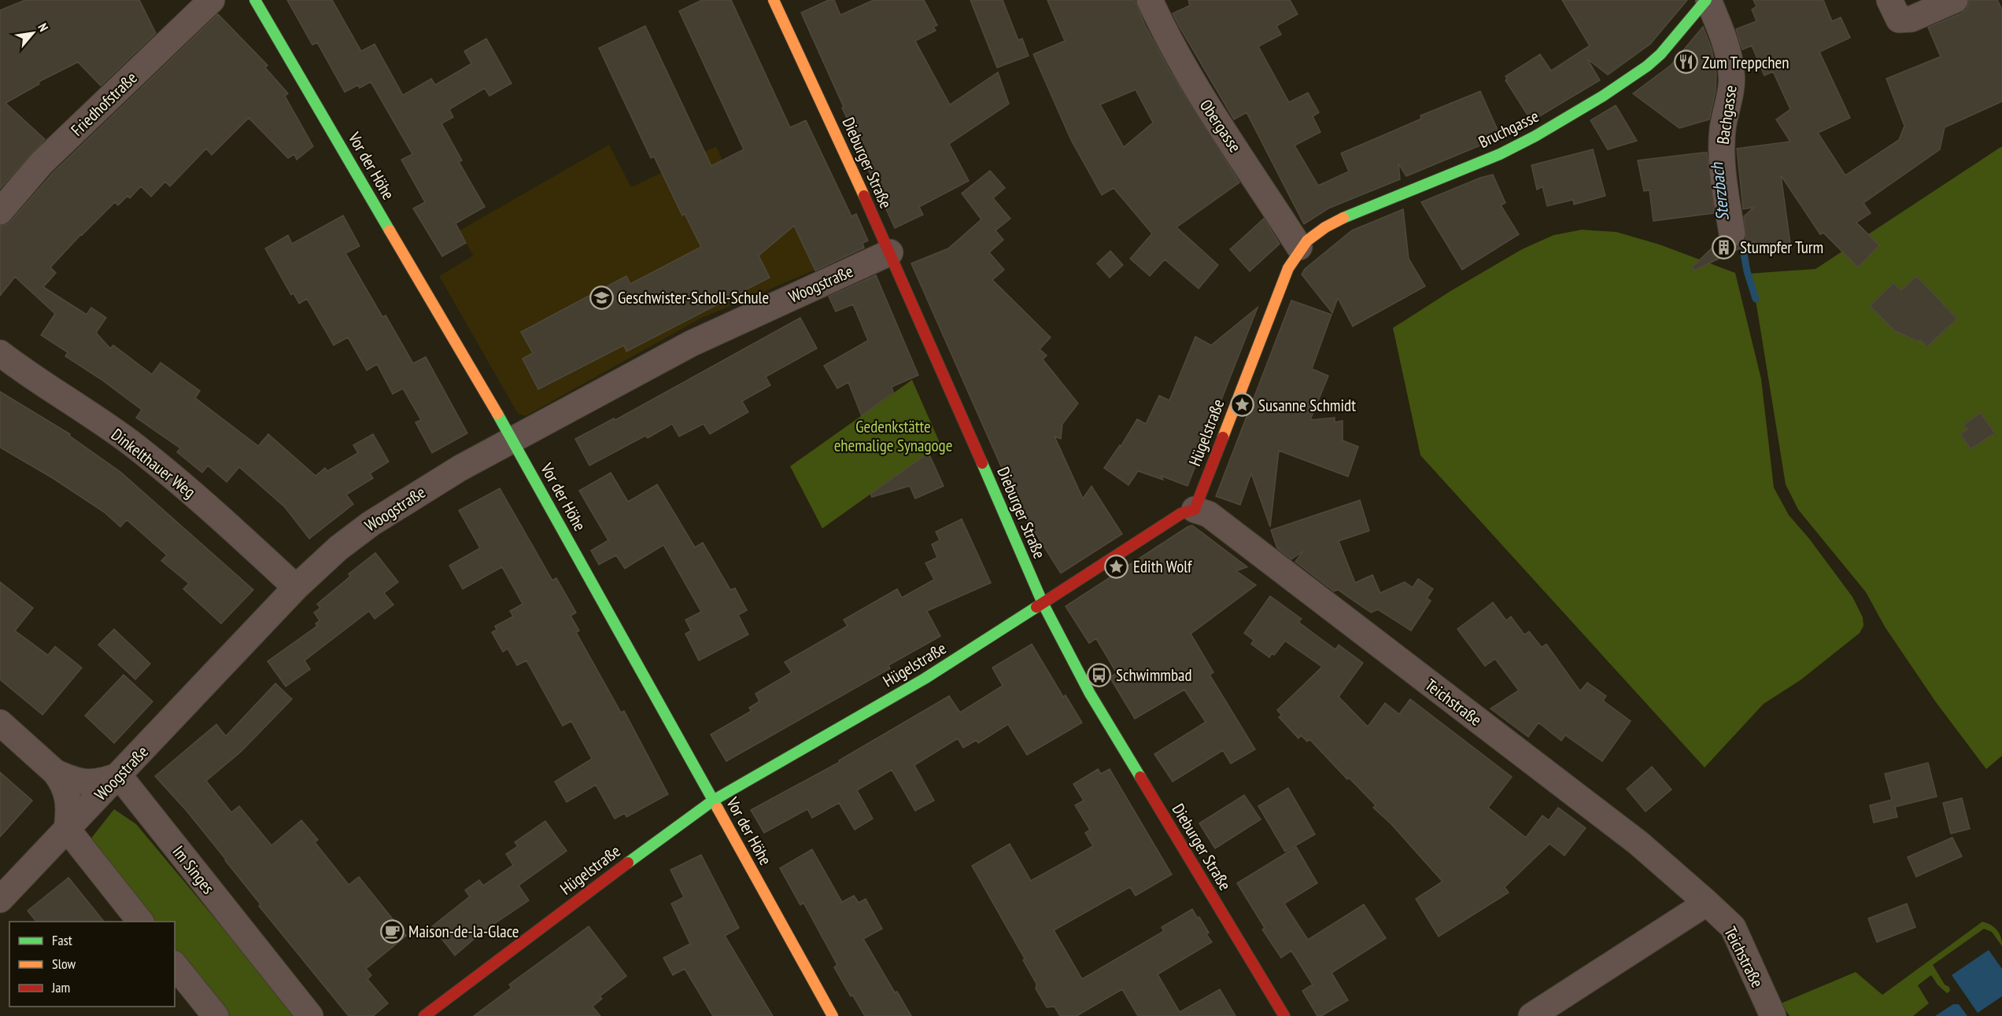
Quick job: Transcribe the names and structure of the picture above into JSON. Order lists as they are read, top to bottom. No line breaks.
{"streets":{"street":["Friedhofstraße","Bachgasse","Obergasse","Bruchgasse","Dieburger Straße","Vor der Höhe","Woogstraße","Hügelstraße","Dinkelthauer Weg","Teichstraße","Im Singes"]},"crossings":[["Bachgasse","Bruchgasse"],["Obergasse","Bruchgasse"],["Obergasse","Hügelstraße"],["Bruchgasse","Hügelstraße"],["Dieburger Straße","Woogstraße"],["Dieburger Straße","Hügelstraße"],["Vor der Höhe","Woogstraße"],["Vor der Höhe","Hügelstraße"],["Woogstraße","Dinkelthauer Weg"],["Woogstraße","Im Singes"],["Hügelstraße","Teichstraße"]],"water":["Sterzbach"],"parks":["Gedenkstätte ehemalige Synagoge"],"places":{"restaurant":["Zum Treppchen"],"building":["Stumpfer Turm"],"school or university":["Geschwister-Scholl-Schule"],"place":["Susanne Schmidt","Edith Wolf"],"bus stop":["Schwimmbad"],"cafe":["Maison-de-la-Glace"]},"legend":["Fast","Slow","Jam"],"north":"top right"}
